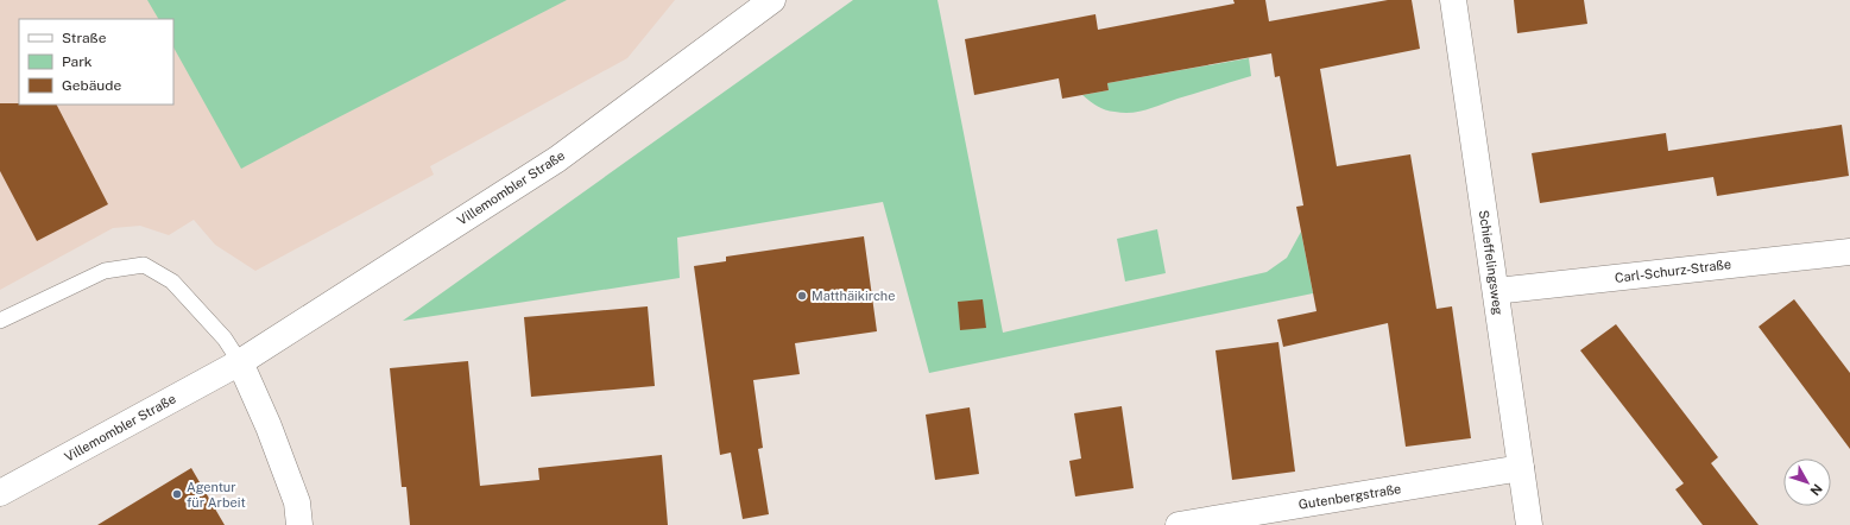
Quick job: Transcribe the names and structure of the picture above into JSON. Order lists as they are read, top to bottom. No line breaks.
{"streets":{"street":["Villemombler Straße","Schieffelingsweg","Carl-Schurz-Straße","Gutenbergstraße"]},"crossings":[["Schieffelingsweg","Carl-Schurz-Straße"],["Schieffelingsweg","Gutenbergstraße"]],"places":["Matthäikirche","Agentur für Arbeit"],"legend":["Straße","Park","Gebäude"],"north":"bottom right"}
